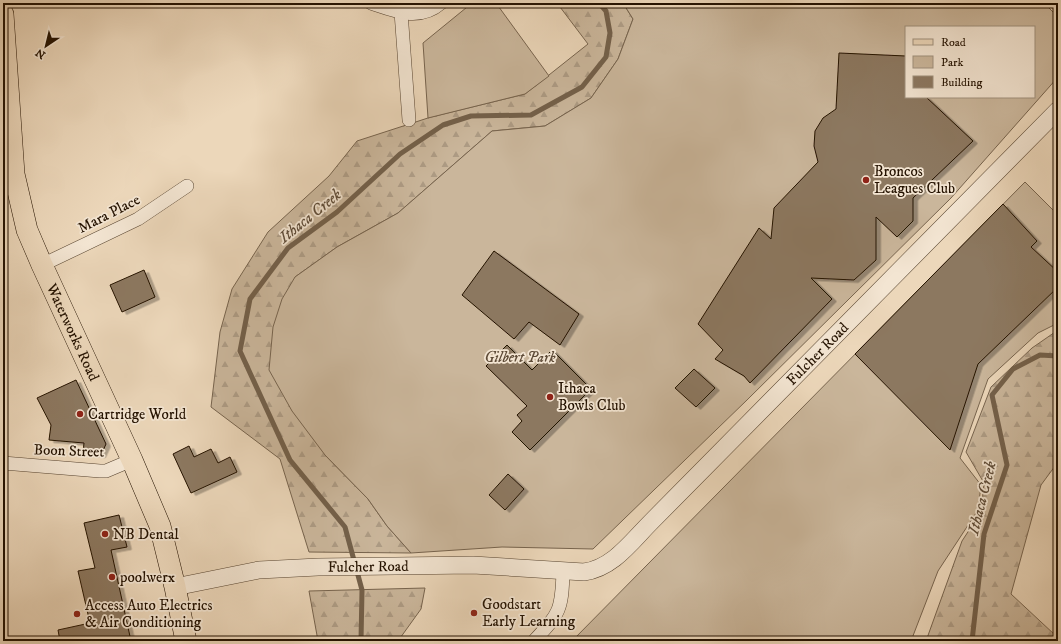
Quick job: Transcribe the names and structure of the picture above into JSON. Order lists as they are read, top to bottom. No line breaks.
{"streets":{"main road":["Waterworks Road"],"street":["Mara Place","Fulcher Road","Boon Street"]},"crossings":[["Mara Place","Waterworks Road"],["Waterworks Road","Fulcher Road"],["Waterworks Road","Boon Street"]],"water":["Ithaca Creek"],"parks":["Gilbert Park"],"places":["Broncos Leagues Club","Ithaca Bowls Club","Cartridge World","NB Dental","poolwerx","Goodstart Early Learning","Access Auto Electrics & Air Conditioning"],"legend":["Road","Park","Building"],"north":"bottom left"}
